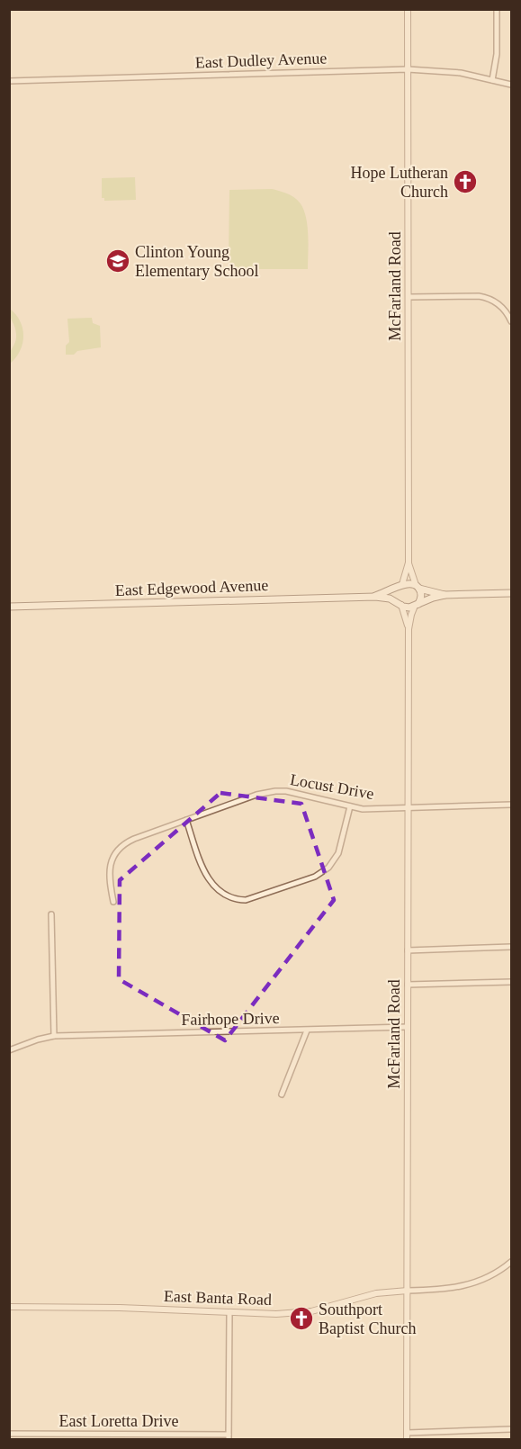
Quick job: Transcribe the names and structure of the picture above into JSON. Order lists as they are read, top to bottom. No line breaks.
{"streets":{"main road":["East Edgewood Avenue"],"street":["East Dudley Avenue","McFarland Road","Locust Drive","Fairhope Drive","East Banta Road","East Loretta Drive"]},"crossings":[["East Dudley Avenue","McFarland Road"],["McFarland Road","East Edgewood Avenue"],["McFarland Road","Locust Drive"],["McFarland Road","Fairhope Drive"],["McFarland Road","East Banta Road"]],"places":{"church":["Hope Lutheran Church","Southport Baptist Church"],"school or university":["Clinton Young Elementary School"]}}
